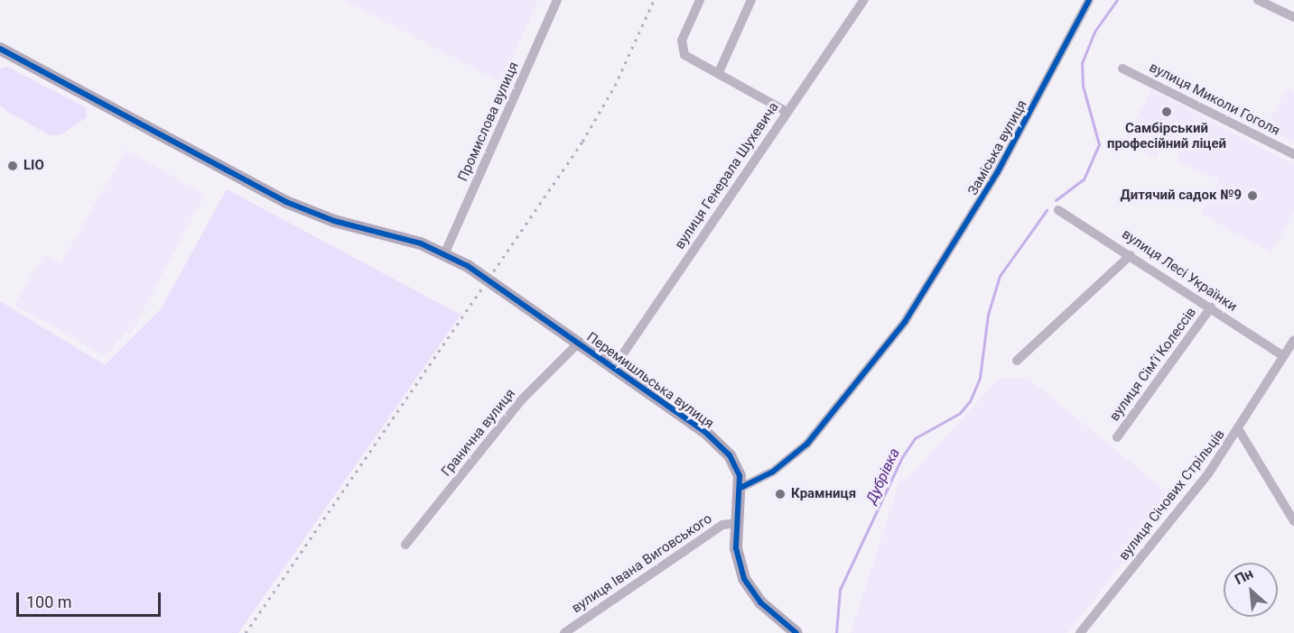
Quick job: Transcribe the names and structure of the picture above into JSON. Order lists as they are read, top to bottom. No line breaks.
{"streets":{"main road":["Перемишльська вулиця"],"street":["вулиця Миколи Гоголя","Промислова вулиця","Заміська вулиця","вулиця Генерала Шухевича","вулиця Лесі Українки","вулиця Сімʼї Колессів","Гранична вулиця","вулиця Січових Стрільців","вулиця Івана Виговського"]},"crossings":[["Промислова вулиця","Перемишльська вулиця"],["Заміська вулиця","Перемишльська вулиця"],["вулиця Генерала Шухевича","Перемишльська вулиця"],["вулиця Лесі Українки","вулиця Сімʼї Колессів"],["вулиця Лесі Українки","вулиця Січових Стрільців"],["Перемишльська вулиця","Гранична вулиця"],["Перемишльська вулиця","вулиця Івана Виговського"]],"water":["Дубрівка"],"places":["Самбірський професійний ліцей","LIO","Дитячий садок №9","Крамниця"],"scale_bar":"100 m","north":"top left"}
